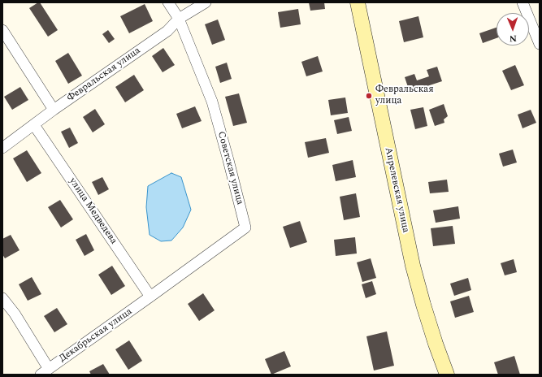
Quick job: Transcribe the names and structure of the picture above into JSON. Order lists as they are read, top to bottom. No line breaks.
{"streets":{"street":["Февральская улица","Советская улица","Апрелевская улица","улица Медведева","Декабрьская улица"]},"crossings":[["Февральская улица","Советская улица"],["Февральская улица","улица Медведева"],["Советская улица","улица Медведева"],["Советская улица","Декабрьская улица"],["улица Медведева","Декабрьская улица"]],"places":["Февральская улица"],"north":"bottom"}
